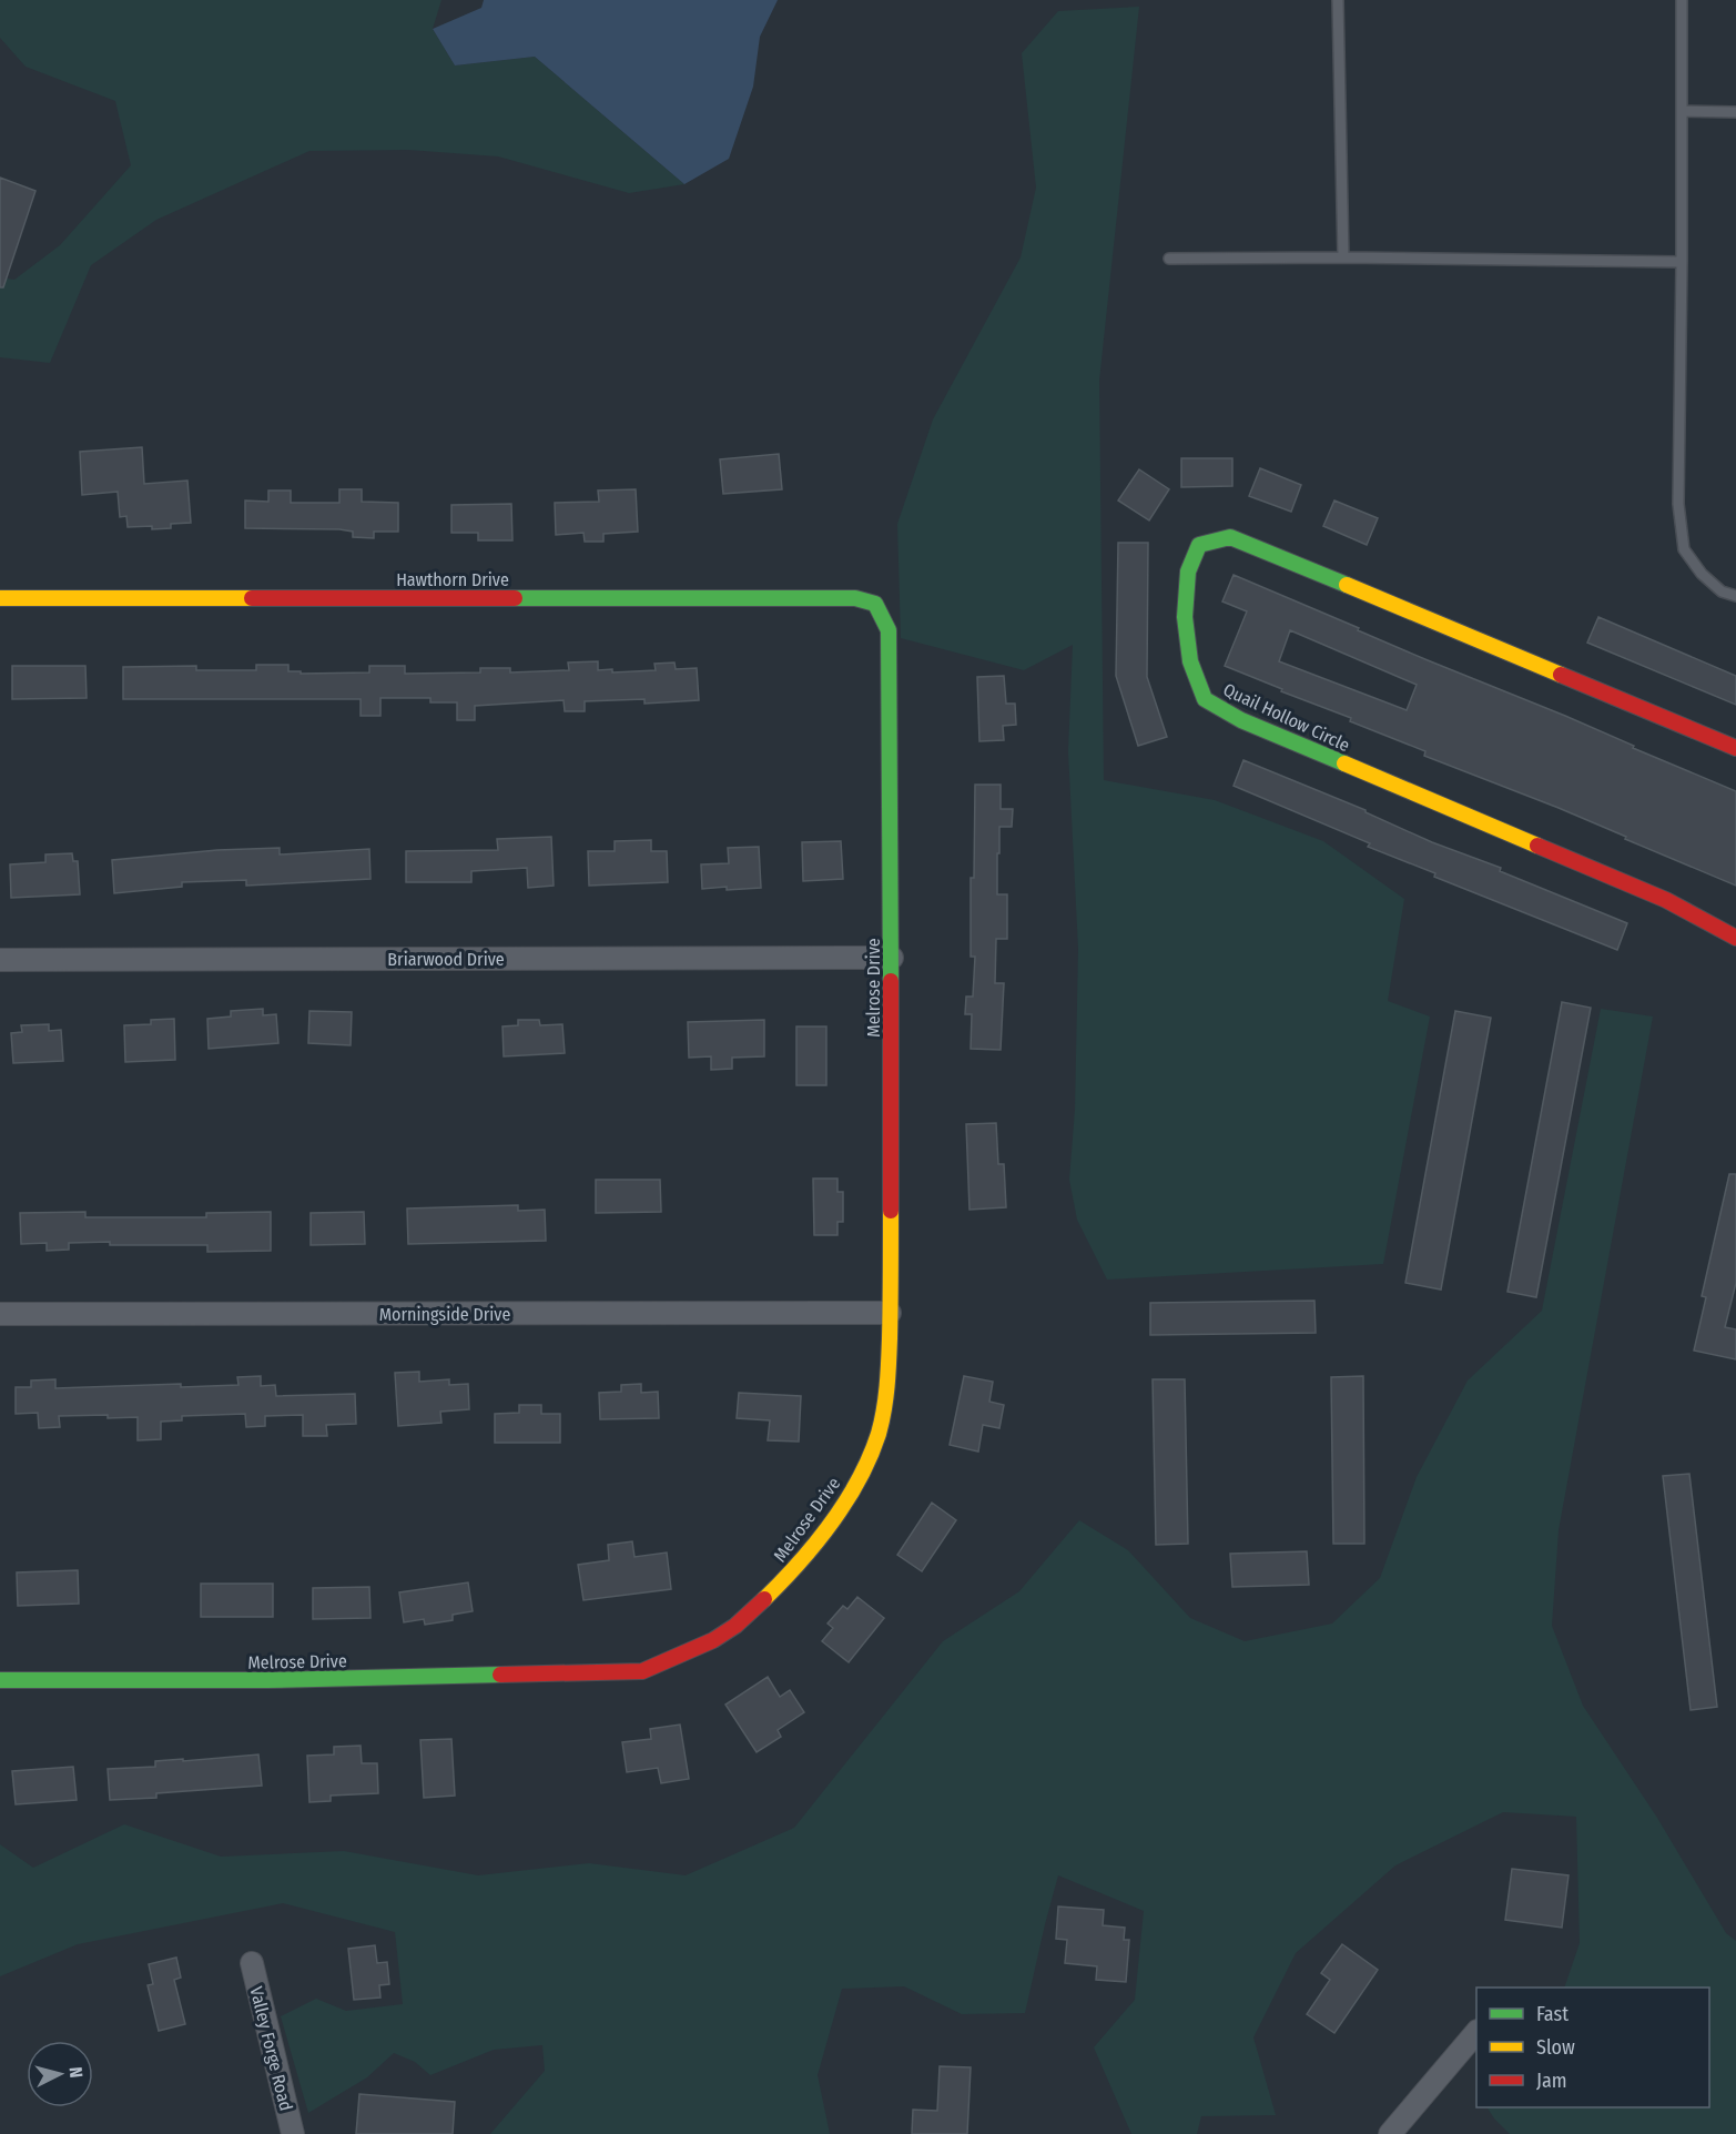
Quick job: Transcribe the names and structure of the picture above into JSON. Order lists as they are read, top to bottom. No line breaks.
{"streets":{"street":["Hawthorn Drive","Quail Hollow Circle","Briarwood Drive","Melrose Drive","Morningside Drive","Valley Forge Road"]},"crossings":[["Hawthorn Drive","Melrose Drive"],["Briarwood Drive","Melrose Drive"],["Melrose Drive","Morningside Drive"]],"legend":["Fast","Slow","Jam"],"north":"right"}
